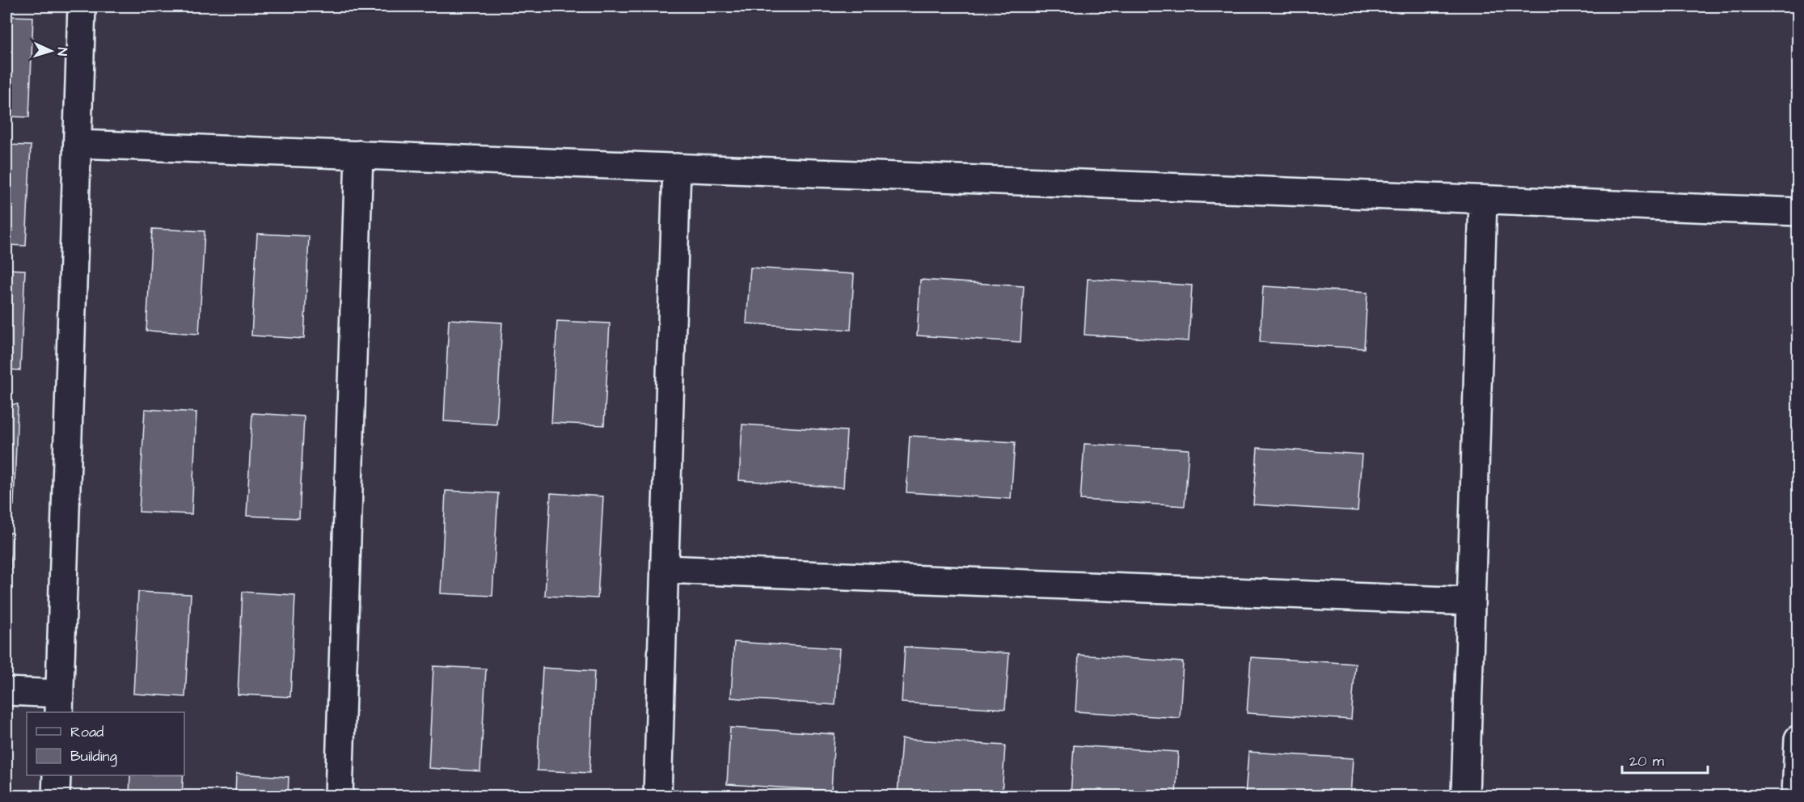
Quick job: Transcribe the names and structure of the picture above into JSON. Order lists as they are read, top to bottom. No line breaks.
{"legend":["Road","Building"],"scale_bar":"20 m","north":"right"}
